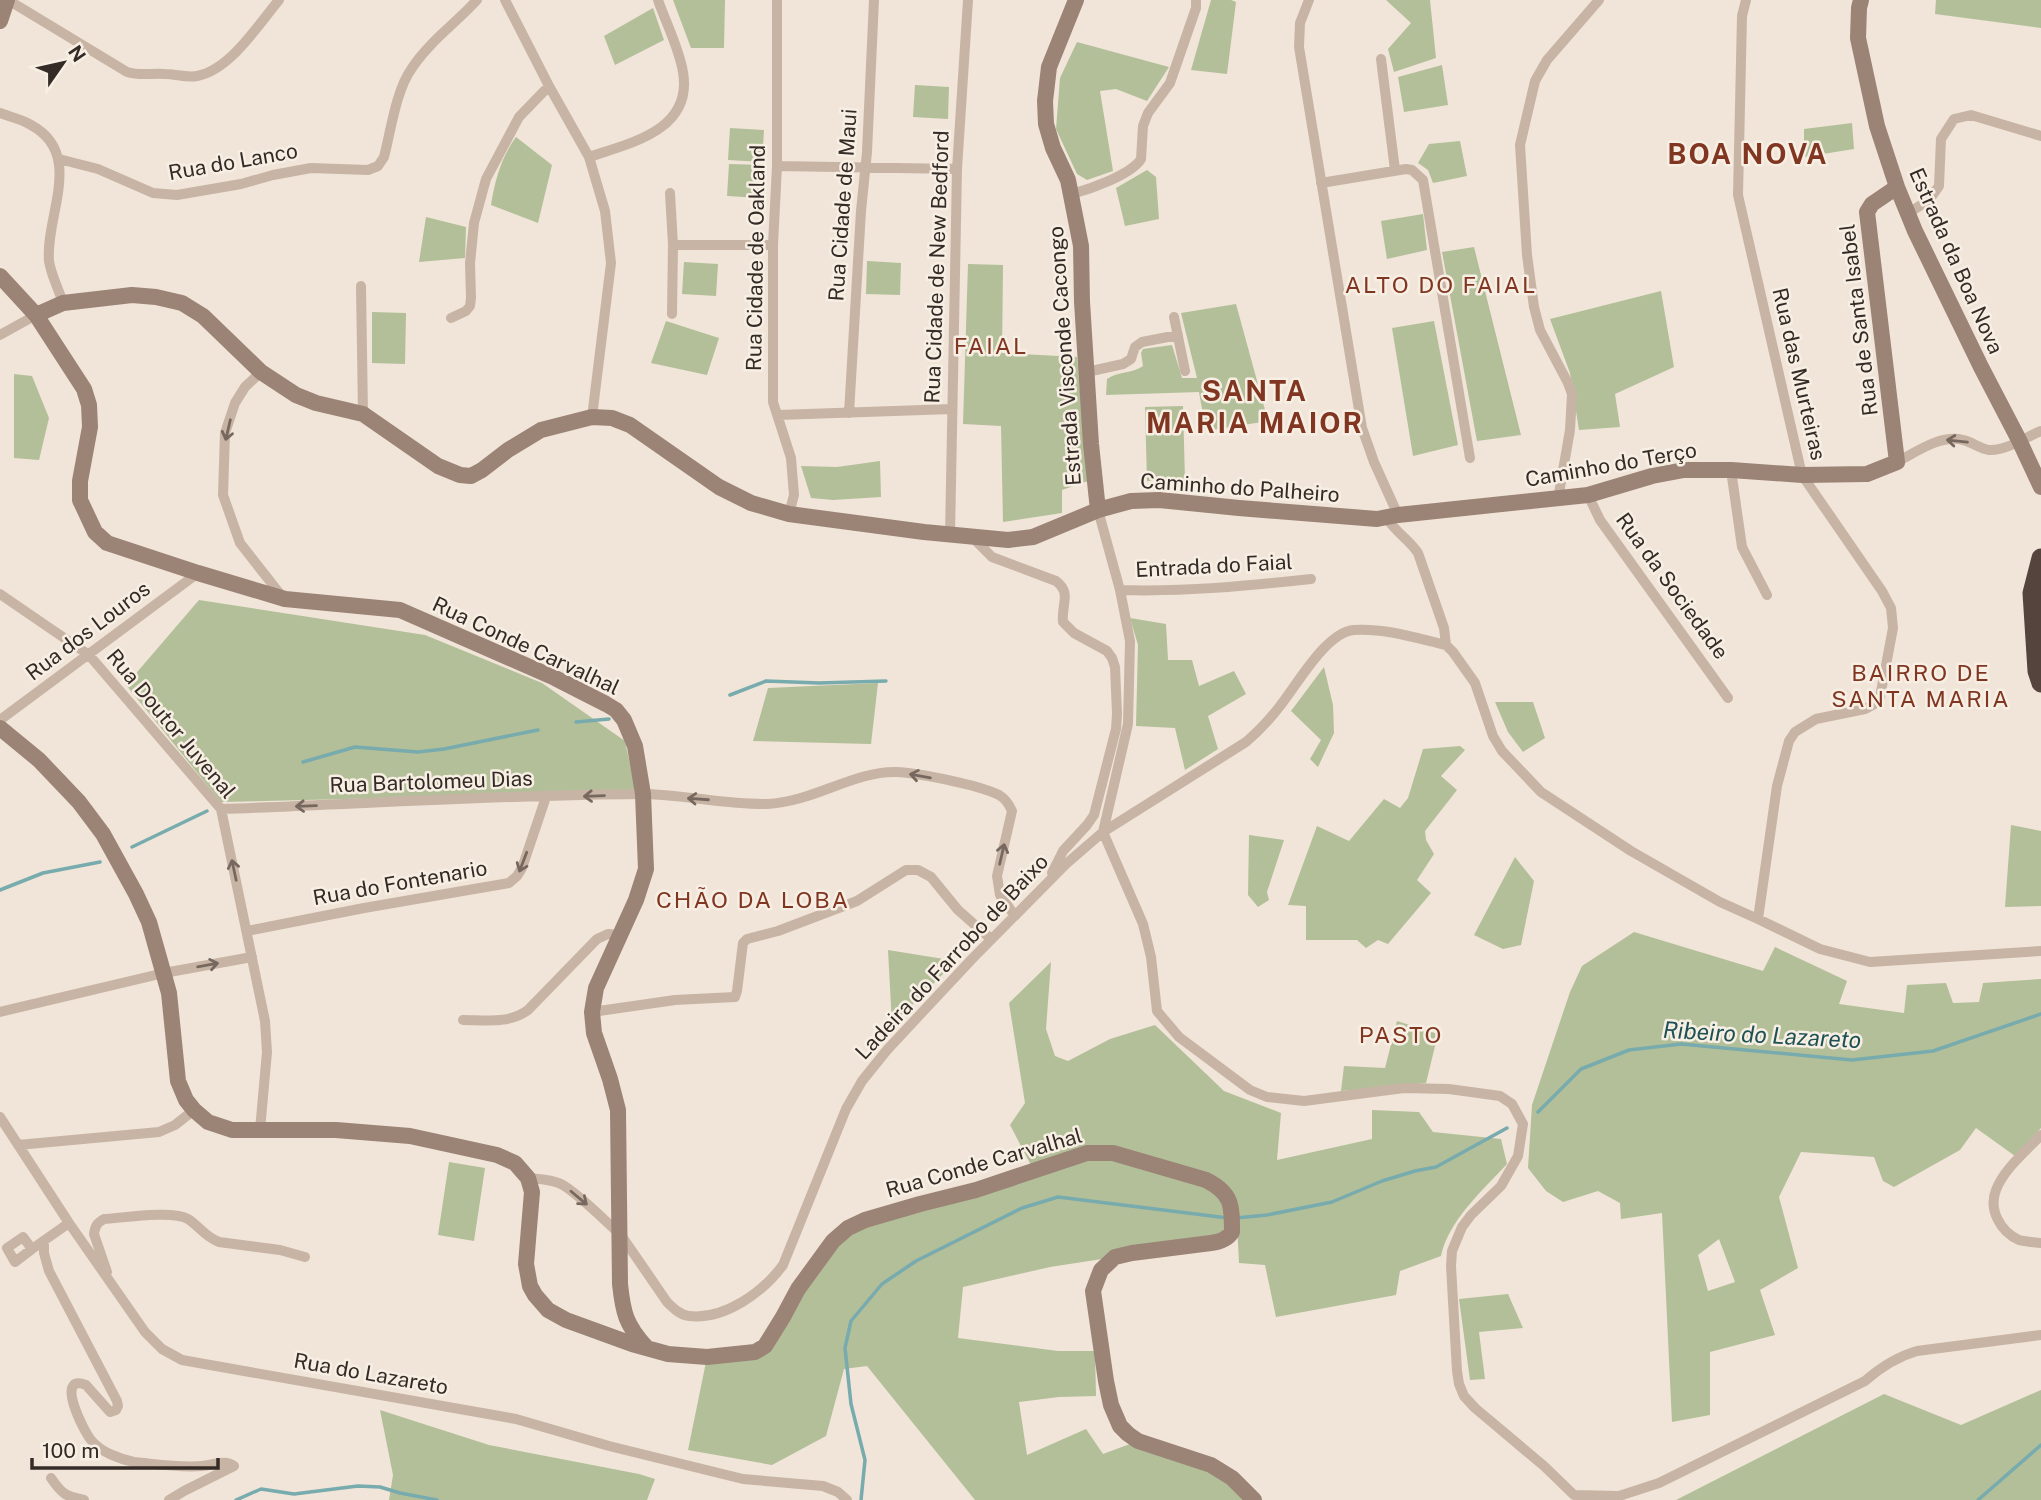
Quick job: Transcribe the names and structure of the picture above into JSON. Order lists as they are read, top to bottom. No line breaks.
{"streets":{"street":["Rua do Lanco","Rua Cidade de Maui","Rua Cidade de Oakland","Estrada da Boa Nova","Rua Cidade de New Bedford","Rua de Santa Isabel","Estrada Visconde Cacongo","Rua das Murteiras","Caminho do Terço","Caminho do Palheiro","Entrada do Faial","Rua da Sociedade","Rua dos Louros","Rua Conde Carvalhal","Rua Doutor Juvenal","Rua Bartolomeu Dias","Rua do Fontenario","Ladeira do Farrobo de Baixo","Rua do Lazareto"]},"crossings":[["Rua Cidade de Oakland","Caminho do Palheiro"],["Estrada da Boa Nova","Rua de Santa Isabel"],["Estrada da Boa Nova","Caminho do Terço"],["Rua Cidade de New Bedford","Caminho do Palheiro"],["Rua de Santa Isabel","Caminho do Terço"],["Estrada Visconde Cacongo","Caminho do Palheiro"],["Rua das Murteiras","Caminho do Terço"],["Caminho do Terço","Caminho do Palheiro"],["Caminho do Terço","Rua da Sociedade"],["Caminho do Palheiro","Rua Conde Carvalhal"],["Rua dos Louros","Rua Conde Carvalhal"],["Rua dos Louros","Rua Doutor Juvenal"],["Rua Conde Carvalhal","Rua Bartolomeu Dias"],["Rua Conde Carvalhal","Ladeira do Farrobo de Baixo"],["Rua Doutor Juvenal","Rua Bartolomeu Dias"],["Rua Doutor Juvenal","Rua do Fontenario"],["Rua Bartolomeu Dias","Rua do Fontenario"],["Rua Bartolomeu Dias","Ladeira do Farrobo de Baixo"]],"one_way":["Rua Bartolomeu Dias","Rua do Fontenario"],"districts":["BOA NOVA","ALTO DO FAIAL","FAIAL","SANTA MARIA MAIOR","BAIRRO DE SANTA MARIA","CHÃO DA LOBA","PASTO"],"water":["Ribeiro do Lazareto"],"scale_bar":"100 m","north":"top right"}
